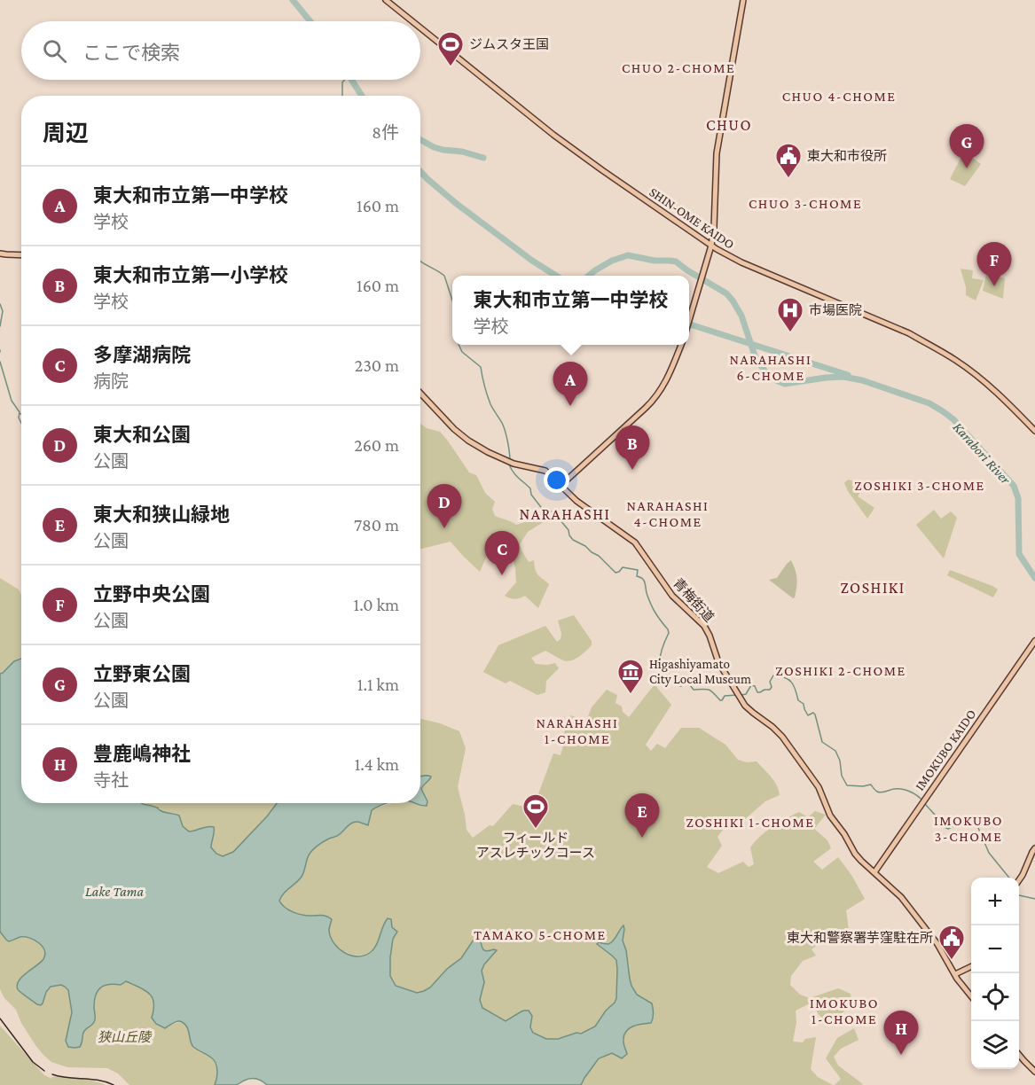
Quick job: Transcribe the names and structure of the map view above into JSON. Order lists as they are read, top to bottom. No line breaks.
{"streets":{"main road":["SHIN-OME KAIDO","青梅街道","IMOKUBO KAIDO"]},"crossings":[["青梅街道","IMOKUBO KAIDO"]],"districts":["CHUO 2-CHOME","CHUO 4-CHOME","CHUO","CHUO 3-CHOME","NARAHASHI 6-CHOME","ZOSHIKI 3-CHOME","NARAHASHI 4-CHOME","NARAHASHI","ZOSHIKI","ZOSHIKI 2-CHOME","NARAHASHI 1-CHOME","IMOKUBO 3-CHOME","ZOSHIKI 1-CHOME","TAMAKO 5-CHOME","IMOKUBO 1-CHOME"],"water":["Karabori River","Lake Tama"],"parks":["狭山丘陵"],"places":{"sports":["ジムスタ王国","フィールド アスレチックコース"],"public building":["東大和市役所","東大和警察署芋窪駐在所"],"hospital":["市場医院"],"museum":["Higashiyamato City Local Museum"]},"page":{"search":"ここで検索","heading":["周辺","8件"],"pins":["G","F","A","B","D","C","E","H"],"list":[{"mark":"A","name":"東大和市立第一中学校","note":"学校","value":"160 m"},{"mark":"B","name":"東大和市立第一小学校","note":"学校","value":"160 m"},{"mark":"C","name":"多摩湖病院","note":"病院","value":"230 m"},{"mark":"D","name":"東大和公園","note":"公園","value":"260 m"},{"mark":"E","name":"東大和狭山緑地","note":"公園","value":"780 m"},{"mark":"F","name":"立野中央公園","note":"公園","value":"1.0 km"},{"mark":"G","name":"立野東公園","note":"公園","value":"1.1 km"},{"mark":"H","name":"豊鹿嶋神社","note":"寺社","value":"1.4 km"}],"popup":["東大和市立第一中学校","学校"],"map_buttons":["+","−"]}}
